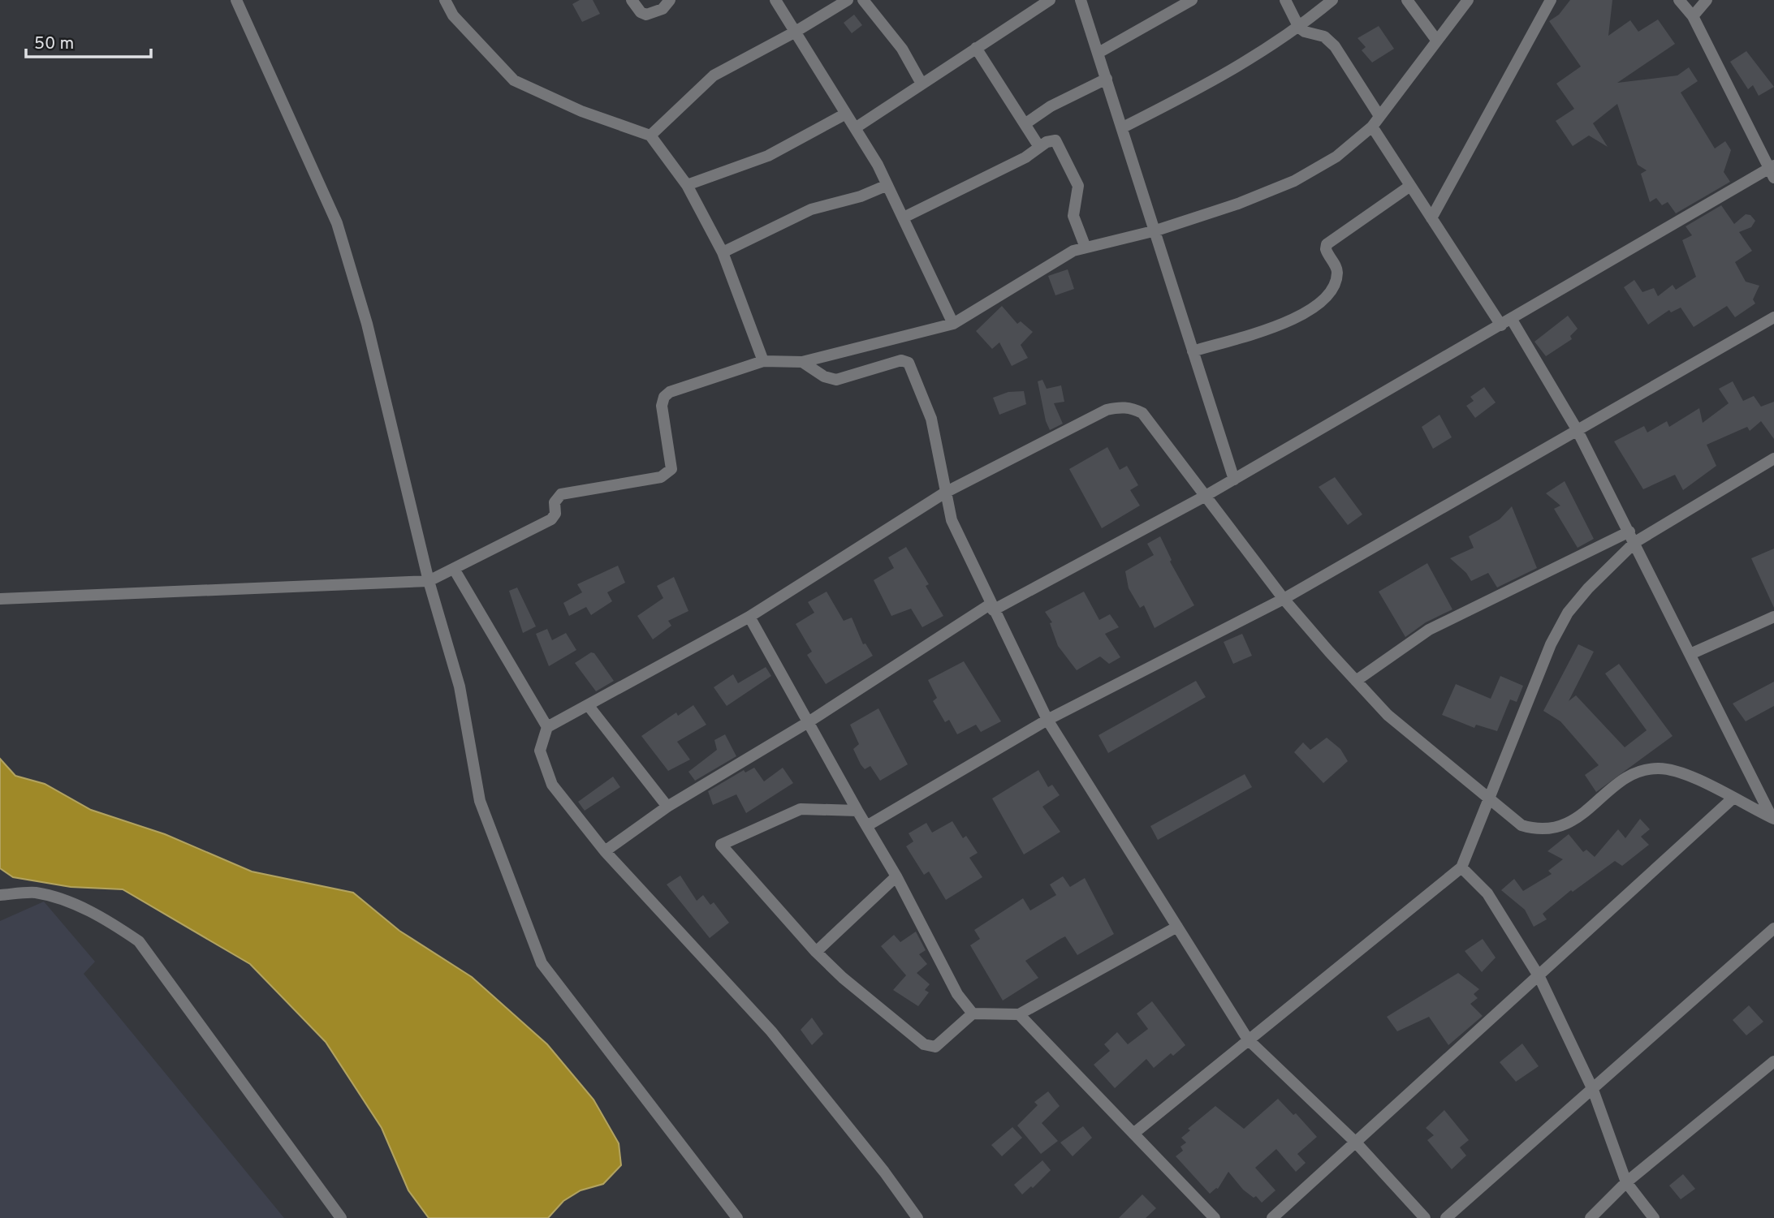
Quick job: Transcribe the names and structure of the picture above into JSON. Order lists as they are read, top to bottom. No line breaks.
{"scale_bar":"50 m"}
